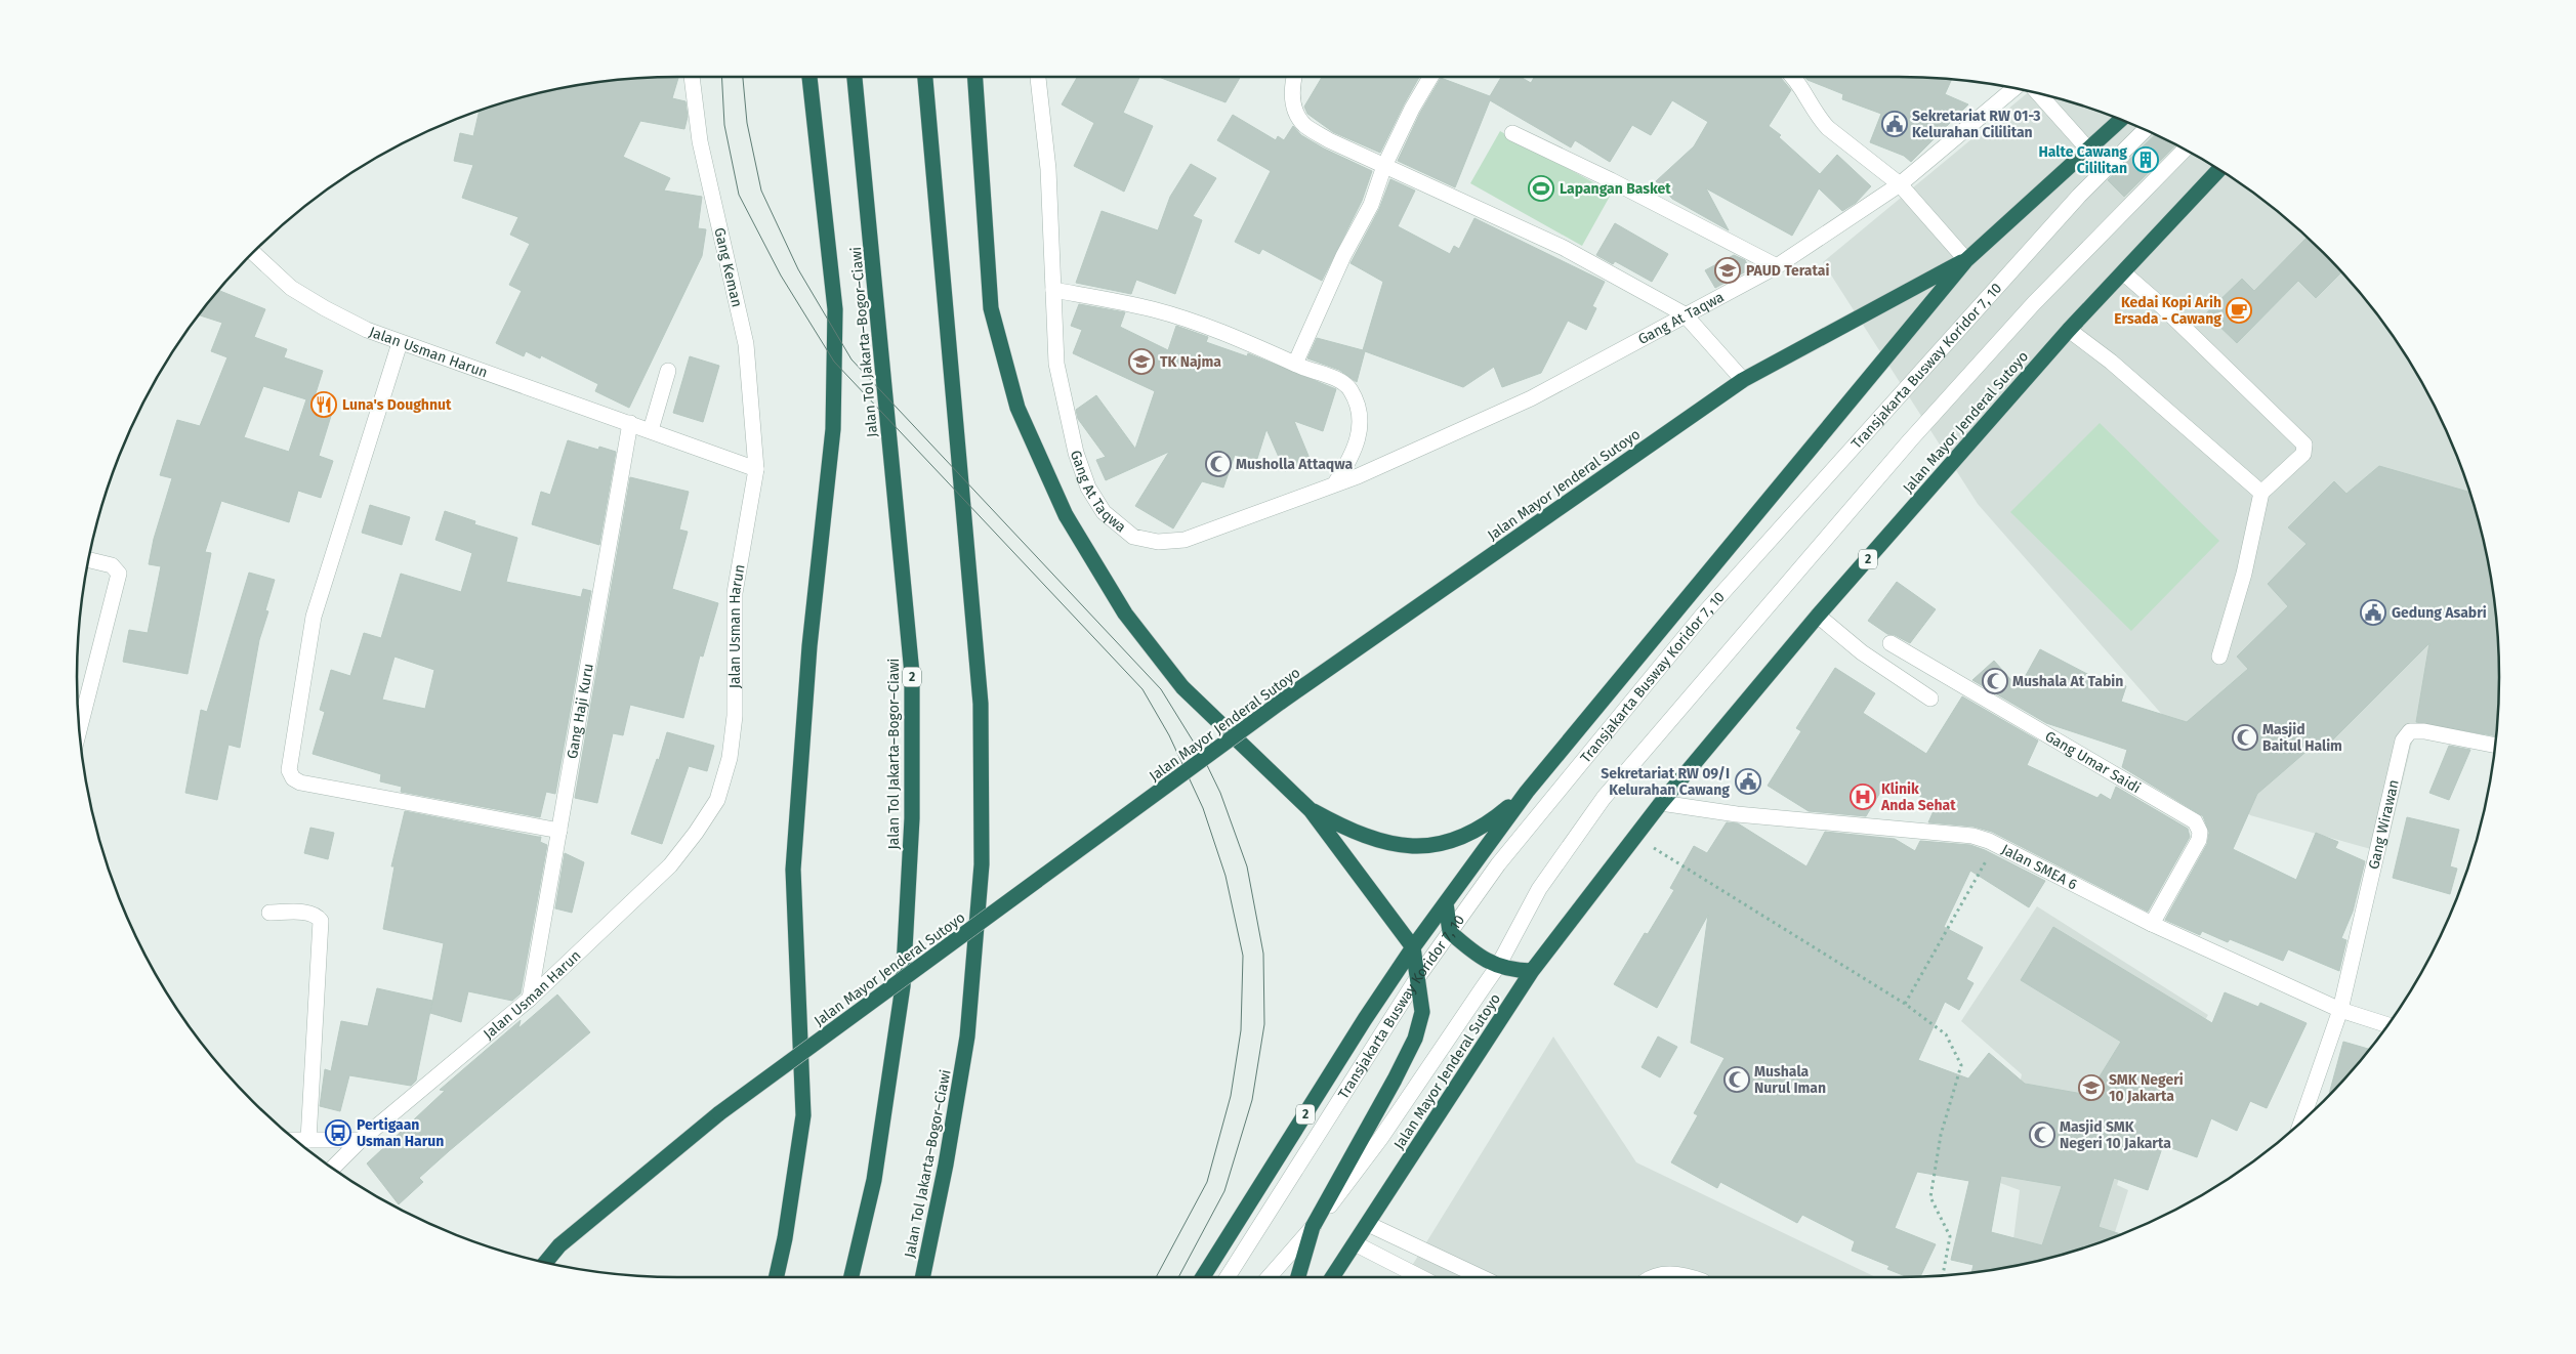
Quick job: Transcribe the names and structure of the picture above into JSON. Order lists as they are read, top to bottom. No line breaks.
{"streets":{"highway":["Jalan Tol Jakarta–Bogor–Ciawi","Jalan Mayor Jenderal Sutoyo","2"],"street":["Gang Keman","Gang At Taqwa","Jalan Usman Harun","Transjakarta Busway Koridor 7, 10","Gang Haji Kuru","Gang Umar Saidi","Gang Wirawan","Jalan SMEA 6"]},"crossings":[["Gang Keman","Jalan Usman Harun"],["Jalan Usman Harun","Gang Haji Kuru"],["Jalan Mayor Jenderal Sutoyo","Jalan SMEA 6"],["Gang Umar Saidi","Jalan SMEA 6"],["Gang Wirawan","Jalan SMEA 6"]],"places":{"public building":["Sekretariat RW 01-3 Kelurahan Cililitan","Gedung Asabri","Sekretariat RW 09/I Kelurahan Cawang"],"building":["Halte Cawang Cililitan"],"sports":["Lapangan Basket"],"school or university":["PAUD Teratai","TK Najma","SMK Negeri 10 Jakarta"],"cafe":["Kedai Kopi Arih Ersada - Cawang"],"restaurant":["Luna's Doughnut"],"mosque":["Musholla Attaqwa","Mushala At Tabin","Masjid Baitul Halim","Mushala Nurul Iman","Masjid SMK Negeri 10 Jakarta"],"hospital":["Klinik Anda Sehat"],"bus stop":["Pertigaan Usman Harun"]}}
